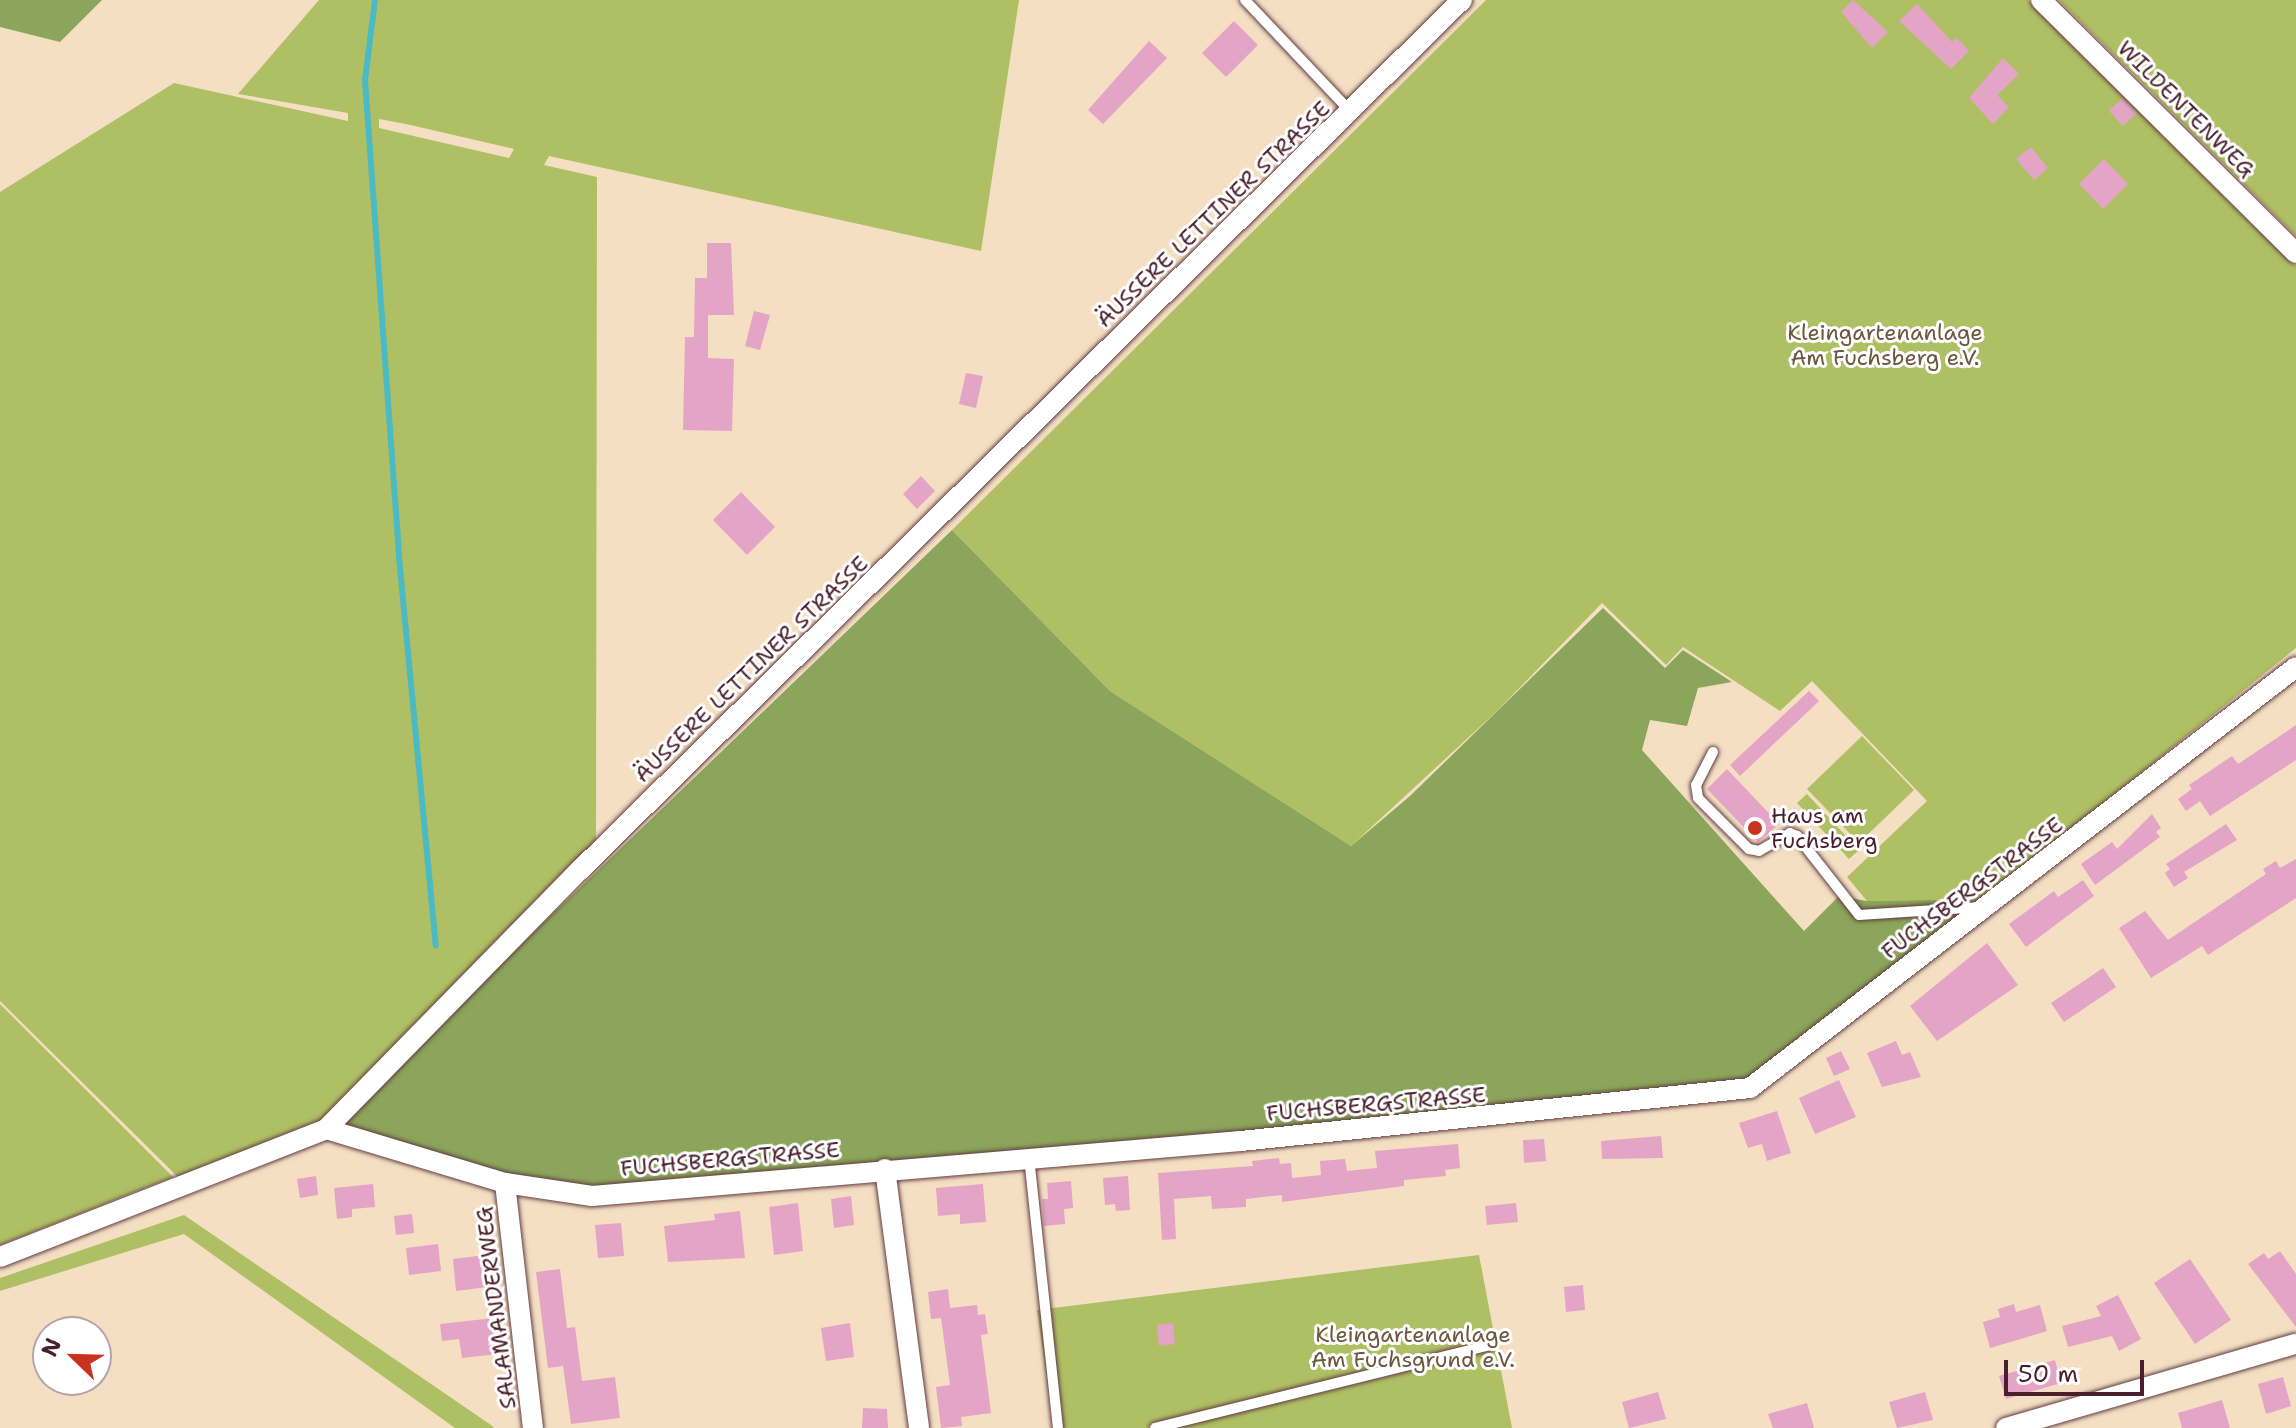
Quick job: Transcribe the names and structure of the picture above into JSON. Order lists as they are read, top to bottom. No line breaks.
{"streets":{"street":["WILDENTENWEG","ÄUSSERE LETTINER STRASSE","FUCHSBERGSTRASSE","SALAMANDERWEG"]},"crossings":[["ÄUSSERE LETTINER STRASSE","FUCHSBERGSTRASSE"],["FUCHSBERGSTRASSE","SALAMANDERWEG"]],"parks":["Kleingartenanlage Am Fuchsberg e.V.","Kleingartenanlage Am Fuchsgrund e.V."],"places":["Haus am Fuchsberg"],"scale_bar":"50 m","north":"top left"}
